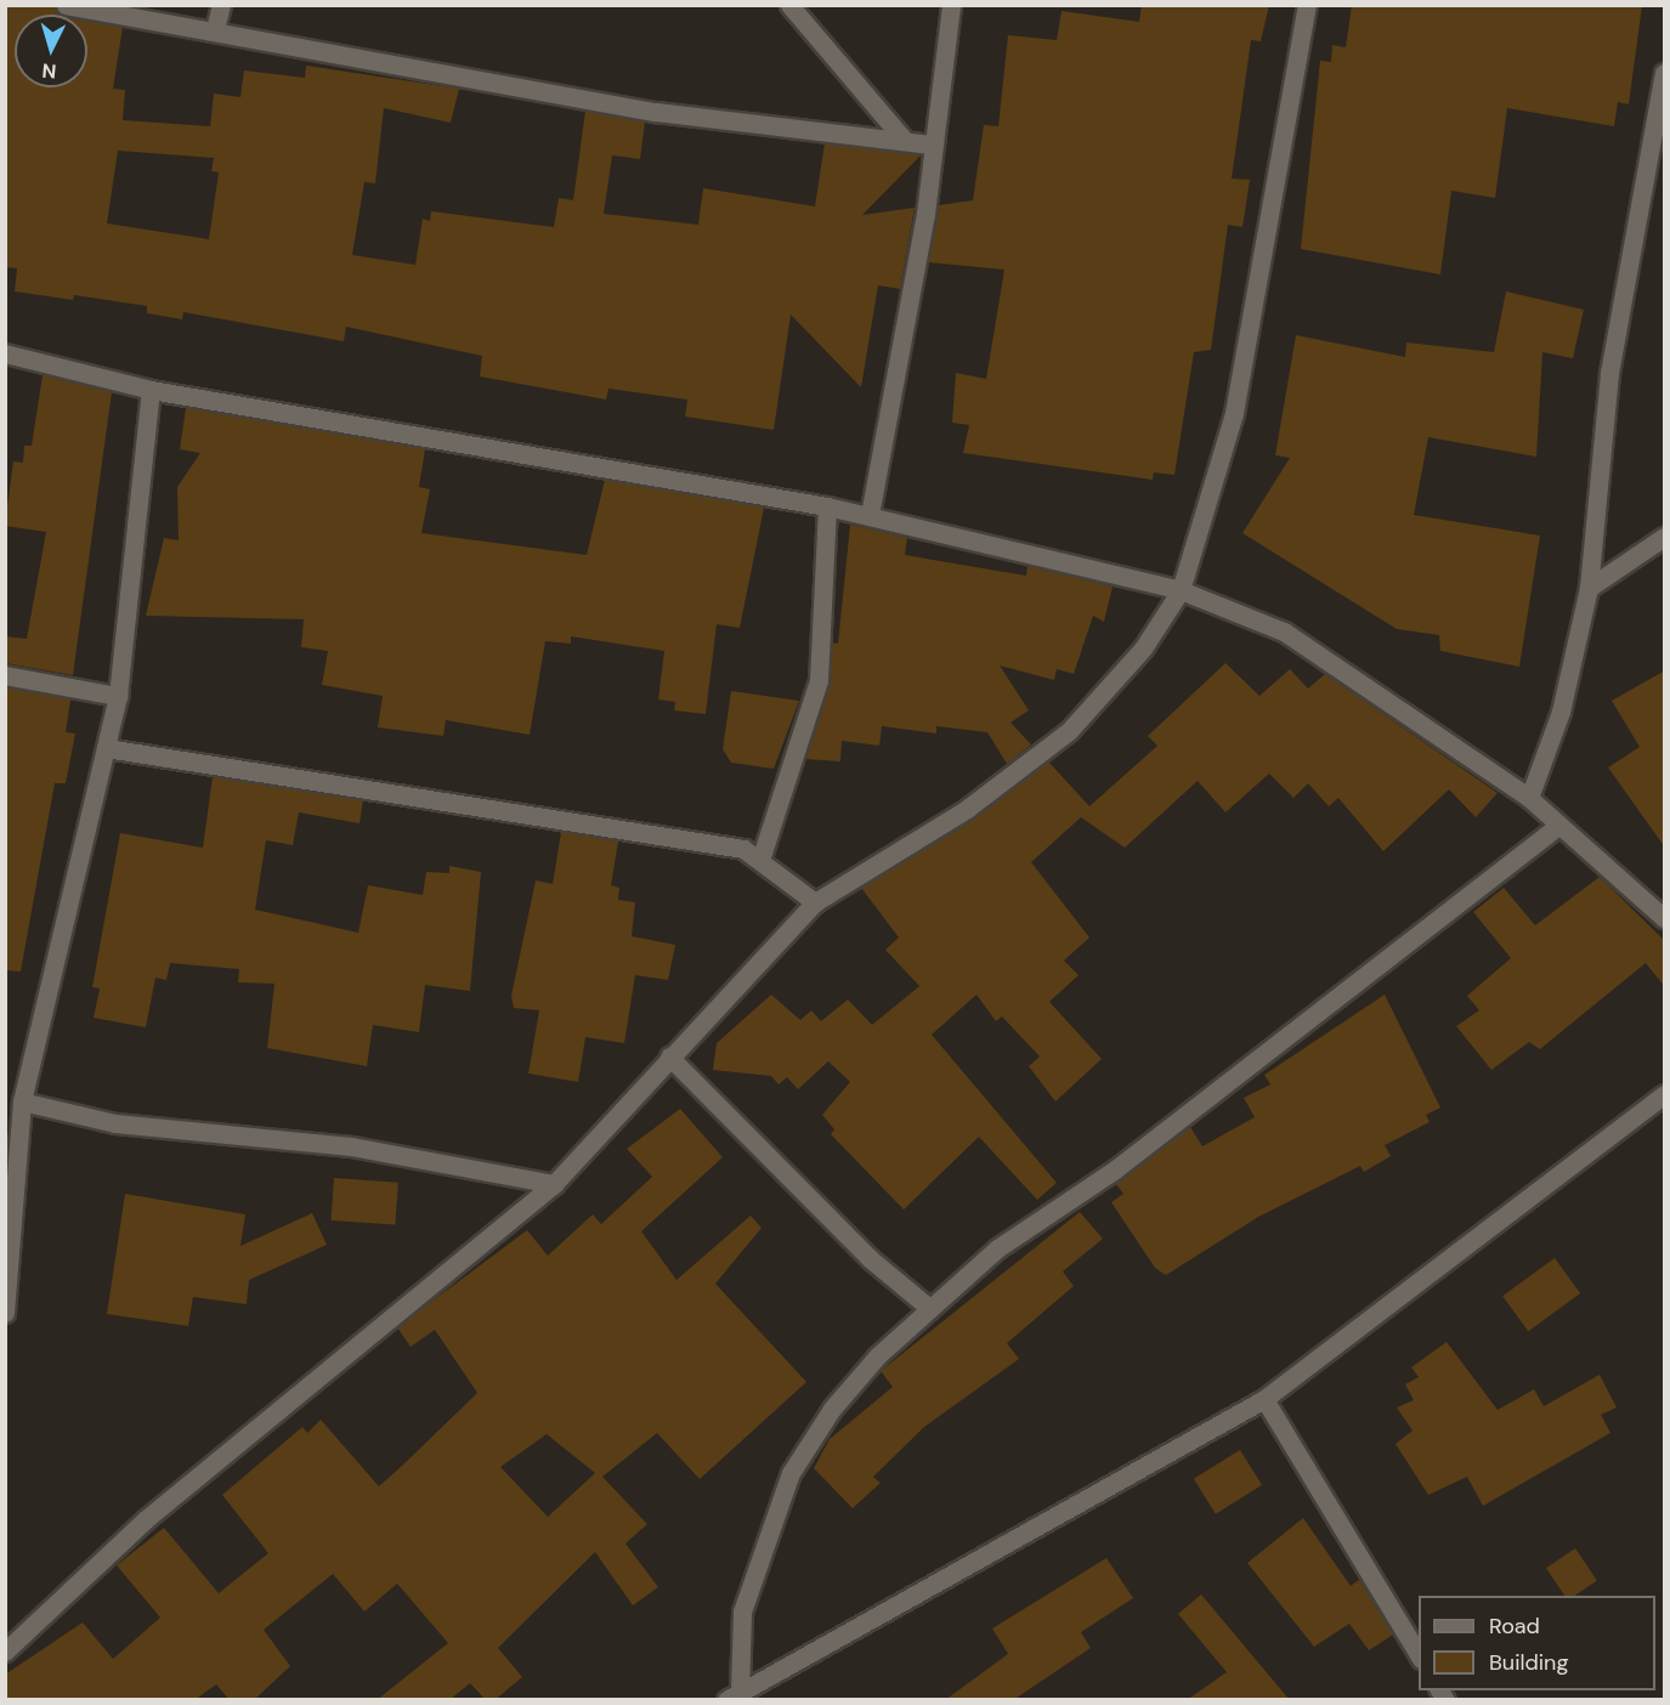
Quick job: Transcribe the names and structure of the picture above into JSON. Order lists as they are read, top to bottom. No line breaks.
{"legend":["Road","Building"],"north":"bottom"}
